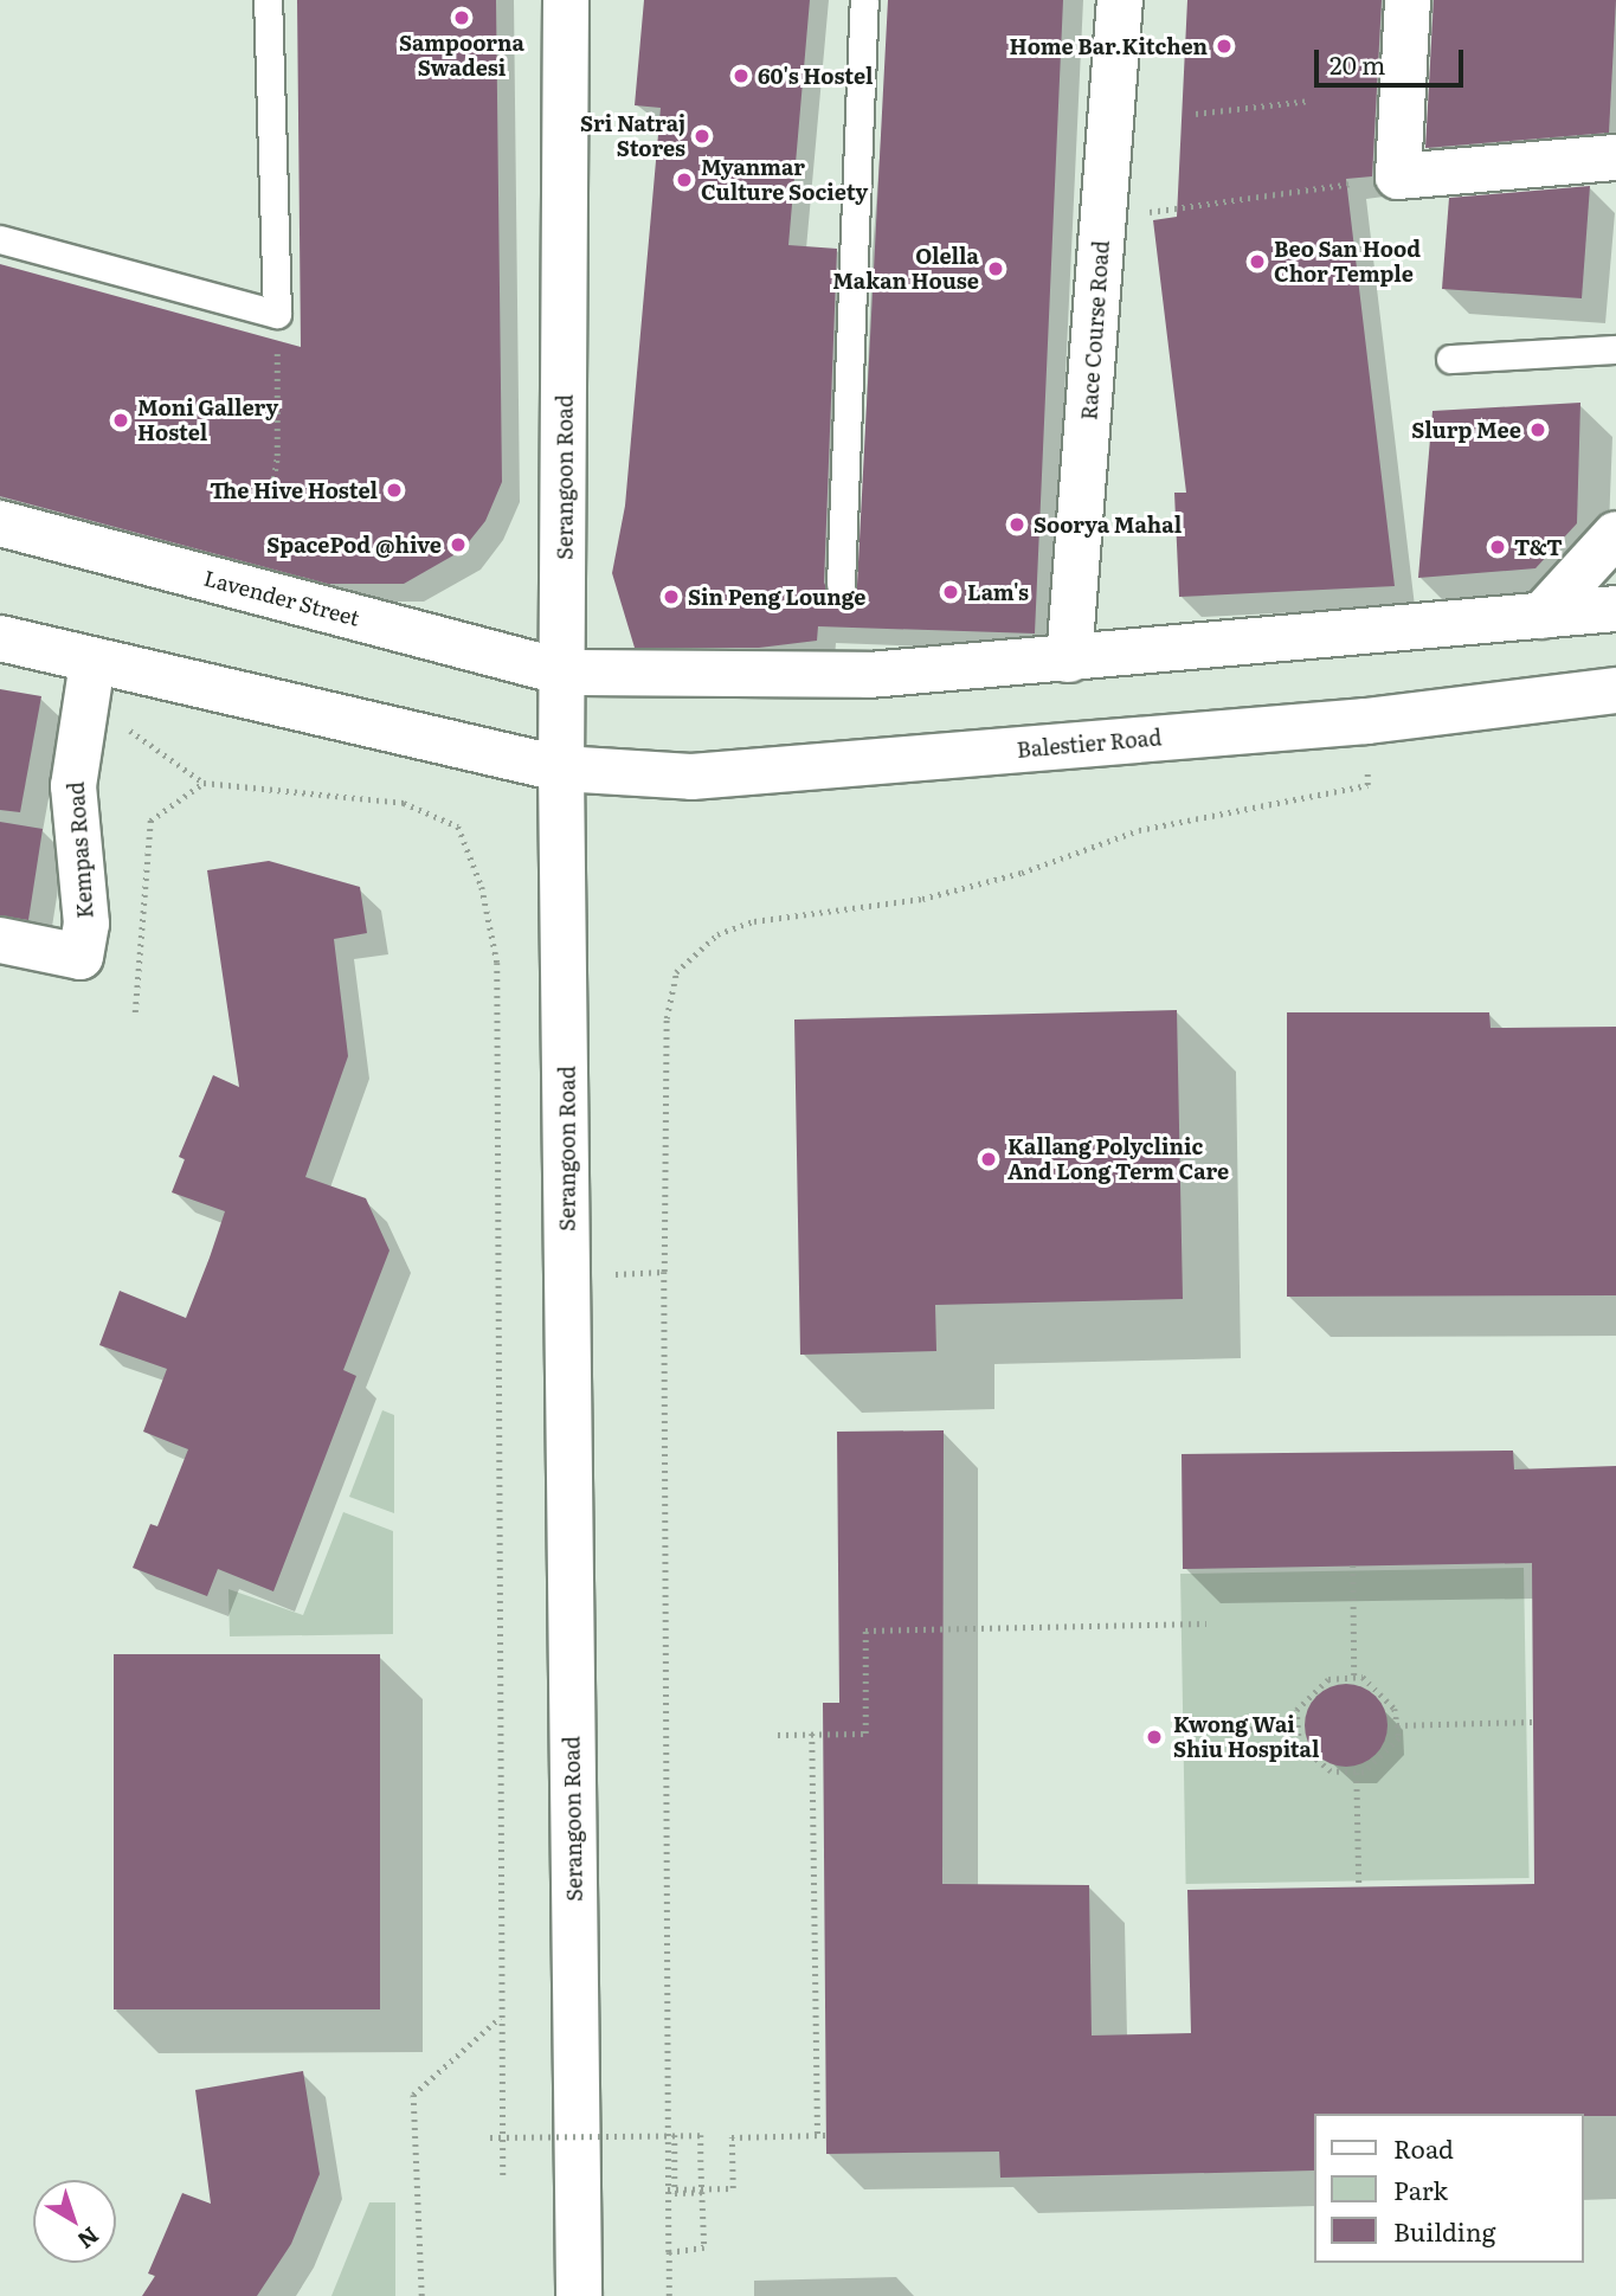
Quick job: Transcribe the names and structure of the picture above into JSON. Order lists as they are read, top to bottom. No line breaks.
{"streets":{"main road":["Race Course Road","Serangoon Road","Lavender Street","Balestier Road","Kempas Road"]},"crossings":[["Serangoon Road","Lavender Street"],["Serangoon Road","Balestier Road"]],"places":["Sampoorna Swadesi","Home Bar.Kitchen","60's Hostel","Sri Natraj Stores","Myanmar Culture Society","Beo San Hood Chor Temple","Olella Makan House","Moni Gallery Hostel","Slurp Mee","The Hive Hostel","Soorya Mahal","SpacePod @hive","T&T","Lam's","Sin Peng Lounge","Kallang Polyclinic And Long Term Care","Kwong Wai Shiu Hospital"],"legend":["Road","Park","Building"],"scale_bar":"20 m","north":"bottom right"}
